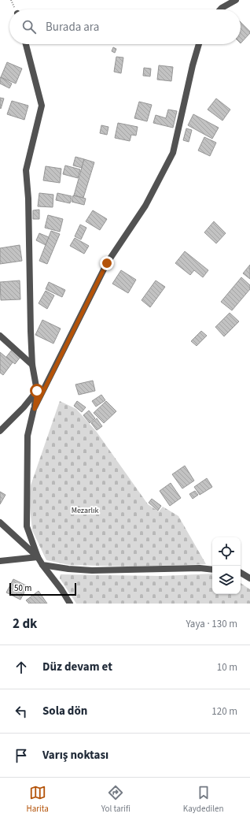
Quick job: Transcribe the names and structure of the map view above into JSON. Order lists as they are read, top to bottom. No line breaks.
{"parks":["Mezarlık"],"scale_bar":"50 m","page":{"search":"Burada ara","scale":"50 m","heading":["2 dk","Yaya · 130 m"],"list":[["Düz devam et","10 m"],["Sola dön","120 m"],"Varış noktası"],"nav":["Harita","Yol tarifi","Kaydedilen"]}}
